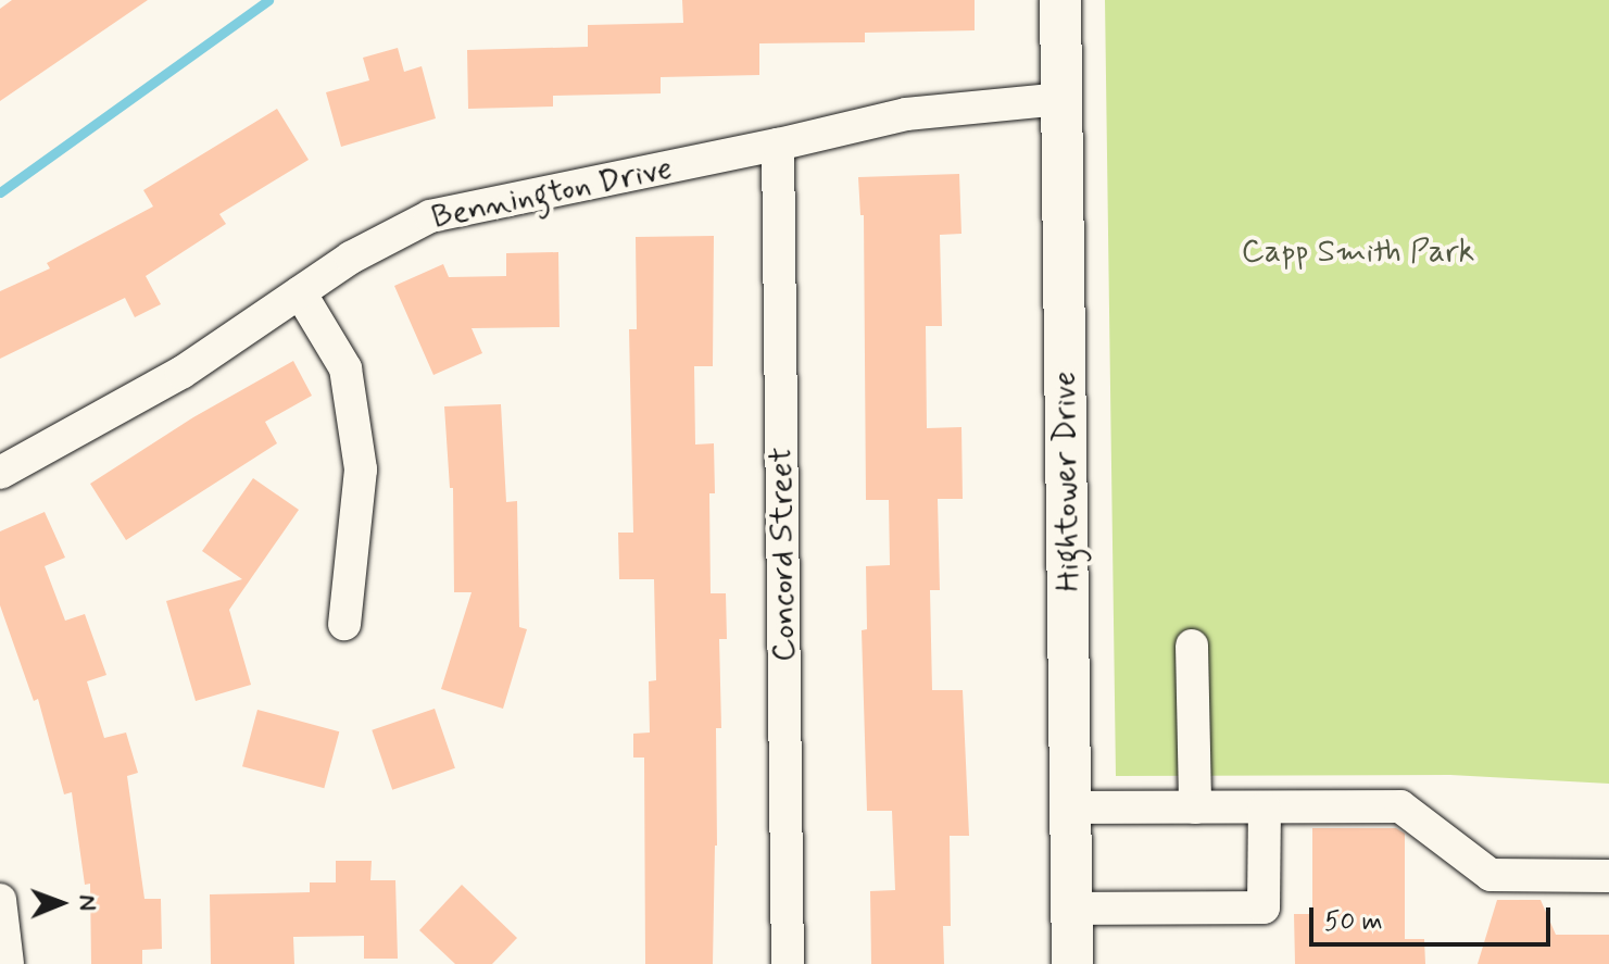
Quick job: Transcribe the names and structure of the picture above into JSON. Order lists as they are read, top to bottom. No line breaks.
{"streets":{"main road":["Hightower Drive"],"street":["Bennington Drive","Concord Street"]},"crossings":[["Bennington Drive","Hightower Drive"],["Bennington Drive","Concord Street"]],"parks":["Capp Smith Park"],"scale_bar":"50 m","north":"right"}
